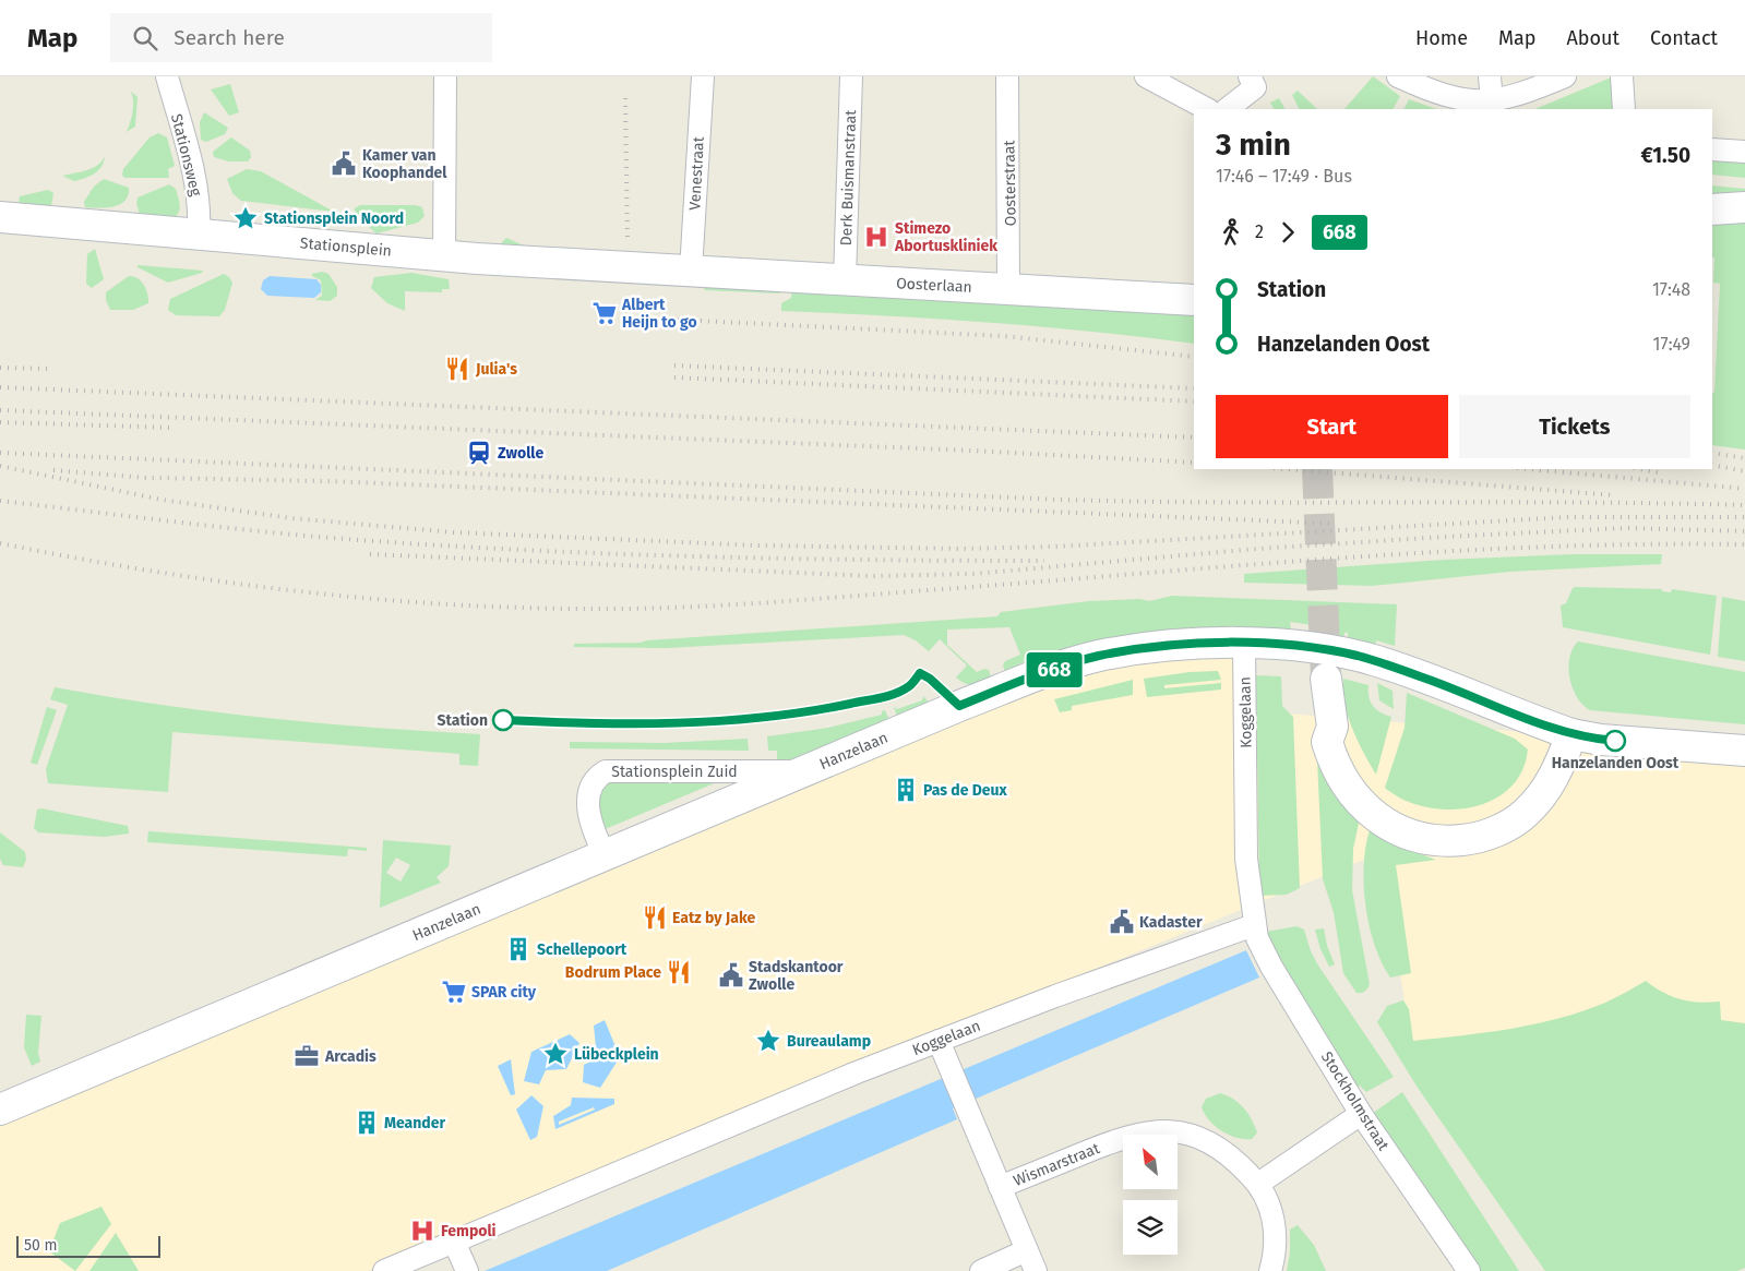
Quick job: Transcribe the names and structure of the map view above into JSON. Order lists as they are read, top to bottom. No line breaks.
{"streets":{"street":["Stationsweg","Venestraat","Derk Buismanstraat","Oosterstraat","Stationsplein","Oosterlaan","Koggelaan","Hanzelaan","Stationsplein Zuid","Stockholmstraat","Wismarstraat"]},"crossings":[["Stationsweg","Stationsplein"],["Venestraat","Stationsplein"],["Venestraat","Oosterlaan"],["Derk Buismanstraat","Oosterlaan"],["Oosterstraat","Oosterlaan"],["Stationsplein","Oosterlaan"],["Koggelaan","Hanzelaan"],["Koggelaan","Stockholmstraat"],["Koggelaan","Wismarstraat"],["Hanzelaan","Stationsplein Zuid"]],"places":{"public building":["Kamer van Koophandel","Kadaster","Stadskantoor Zwolle"],"place":["Stationsplein Noord","Bureaulamp","Lübeckplein"],"hospital":["Stimezo Abortuskliniek","Fempoli"],"supermarket":["Albert Heijn to go","SPAR city"],"restaurant":["Julia's","Eatz by Jake","Bodrum Place"],"station":["Zwolle"],"other":["Station","Hanzelanden Oost"],"building":["Pas de Deux","Schellepoort","Meander"],"office":["Arcadis"]},"lines":["bus line 668"],"scale_bar":"50 m","north":"top left","page":{"header":"Map","search":"Search here","nav":["Home","Map","About","Contact"],"on_map":"668","heading":["3 min","17:46 – 17:49 · Bus","€1.50"],"legs":["2","668"],"list":[{"name":"Station","value":"17:48"},{"name":"Hanzelanden Oost","value":"17:49"}],"buttons":["Start","Tickets"],"scale":"50 m"}}
